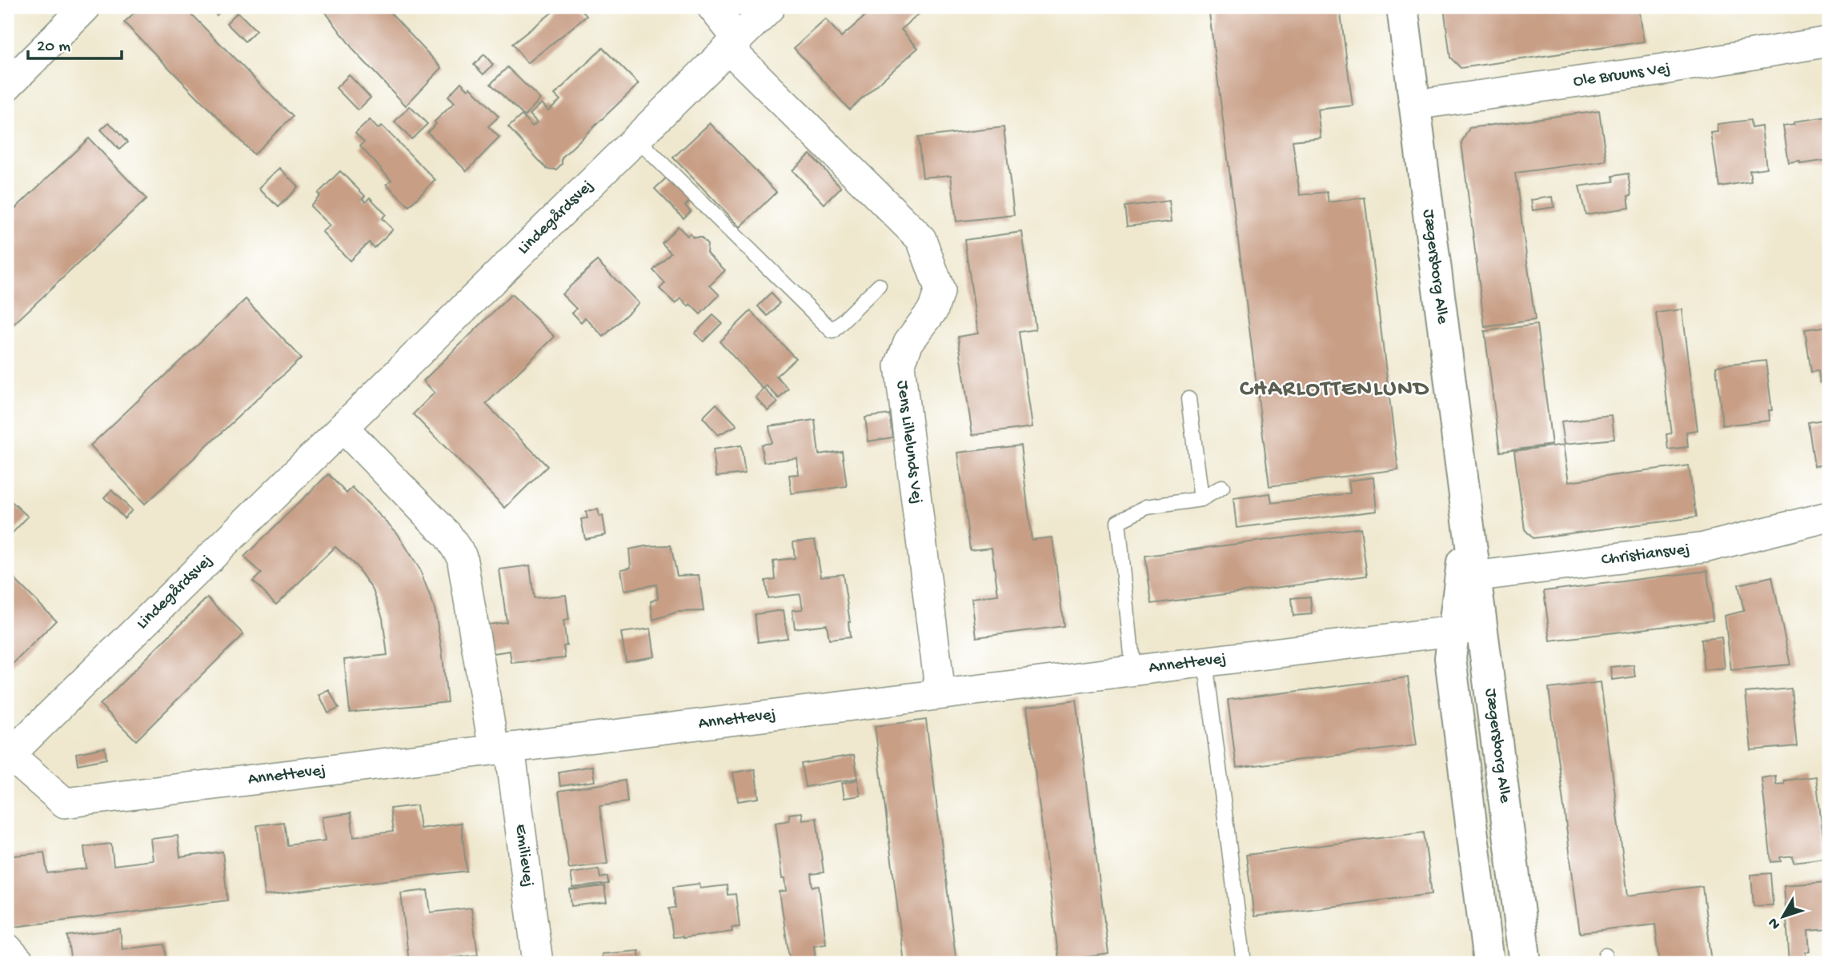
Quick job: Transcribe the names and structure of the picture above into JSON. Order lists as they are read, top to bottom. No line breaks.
{"streets":{"street":["Ole Bruuns Vej","Lindegårdsvej","Jægersborg Alle","Jens Lillelunds Vej","Christiansvej","Annettevej","Emilievej"]},"crossings":[["Ole Bruuns Vej","Jægersborg Alle"],["Lindegårdsvej","Jens Lillelunds Vej"],["Lindegårdsvej","Annettevej"],["Jægersborg Alle","Christiansvej"],["Jægersborg Alle","Annettevej"],["Jens Lillelunds Vej","Annettevej"],["Annettevej","Emilievej"]],"districts":["CHARLOTTENLUND"],"scale_bar":"20 m","north":"bottom left"}
